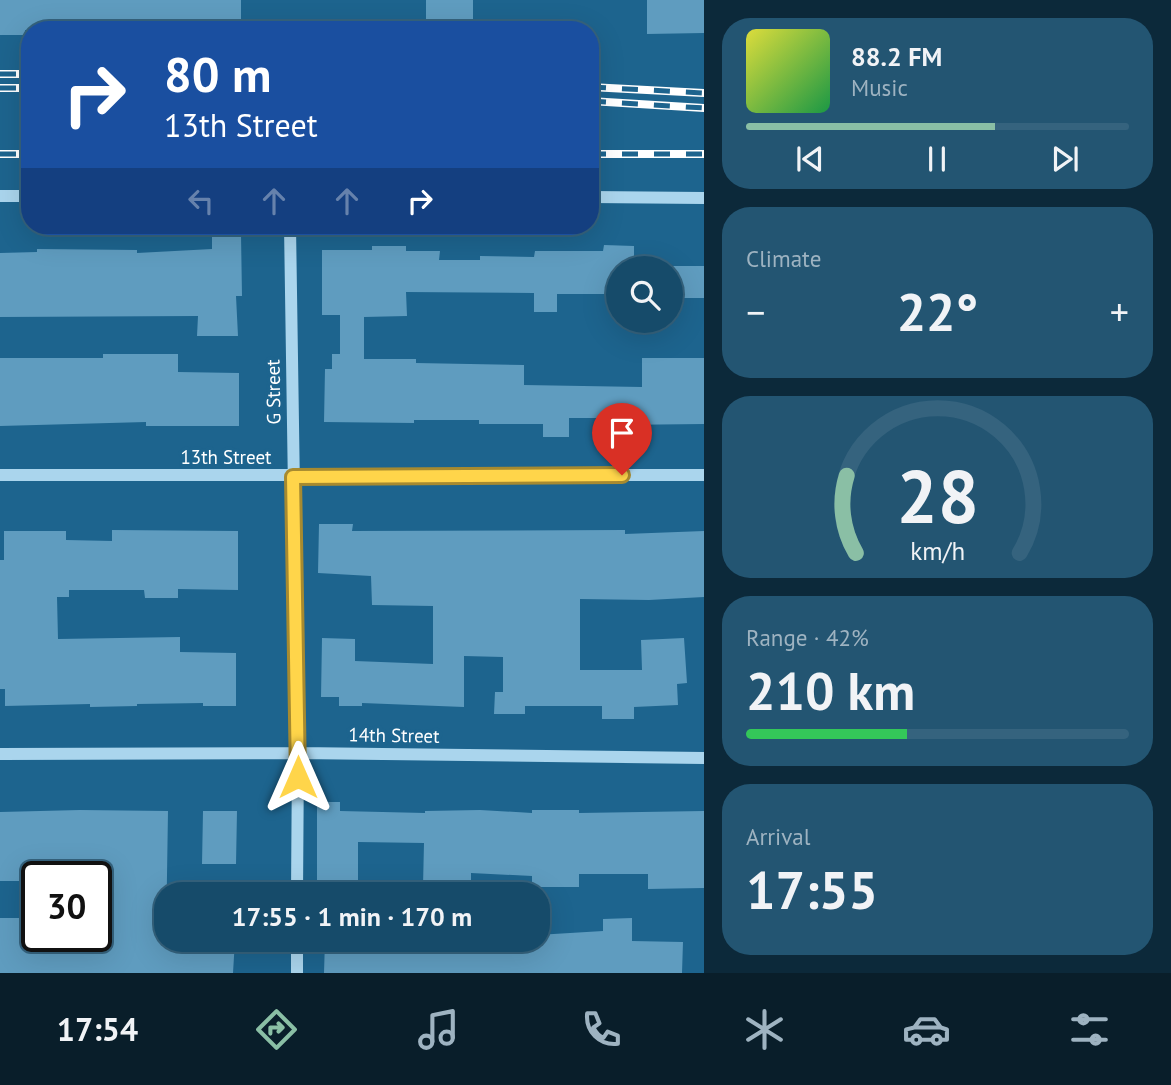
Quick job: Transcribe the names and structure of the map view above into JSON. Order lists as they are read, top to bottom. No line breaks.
{"streets":{"street":["G Street","13th Street","14th Street"]},"crossings":[["G Street","13th Street"],["G Street","14th Street"]],"page":{"turn":["80 m","13th Street"],"song":["88.2 FM","Music"],"tile":["Climate",["Range · 42%","210 km"],["Arrival","17:55"]],"heat":["−","22°","+"],"limit":"30","trip":"17:55 · 1 min · 170 m","tabs":"17:54","gauge":["28","km/h"]}}
